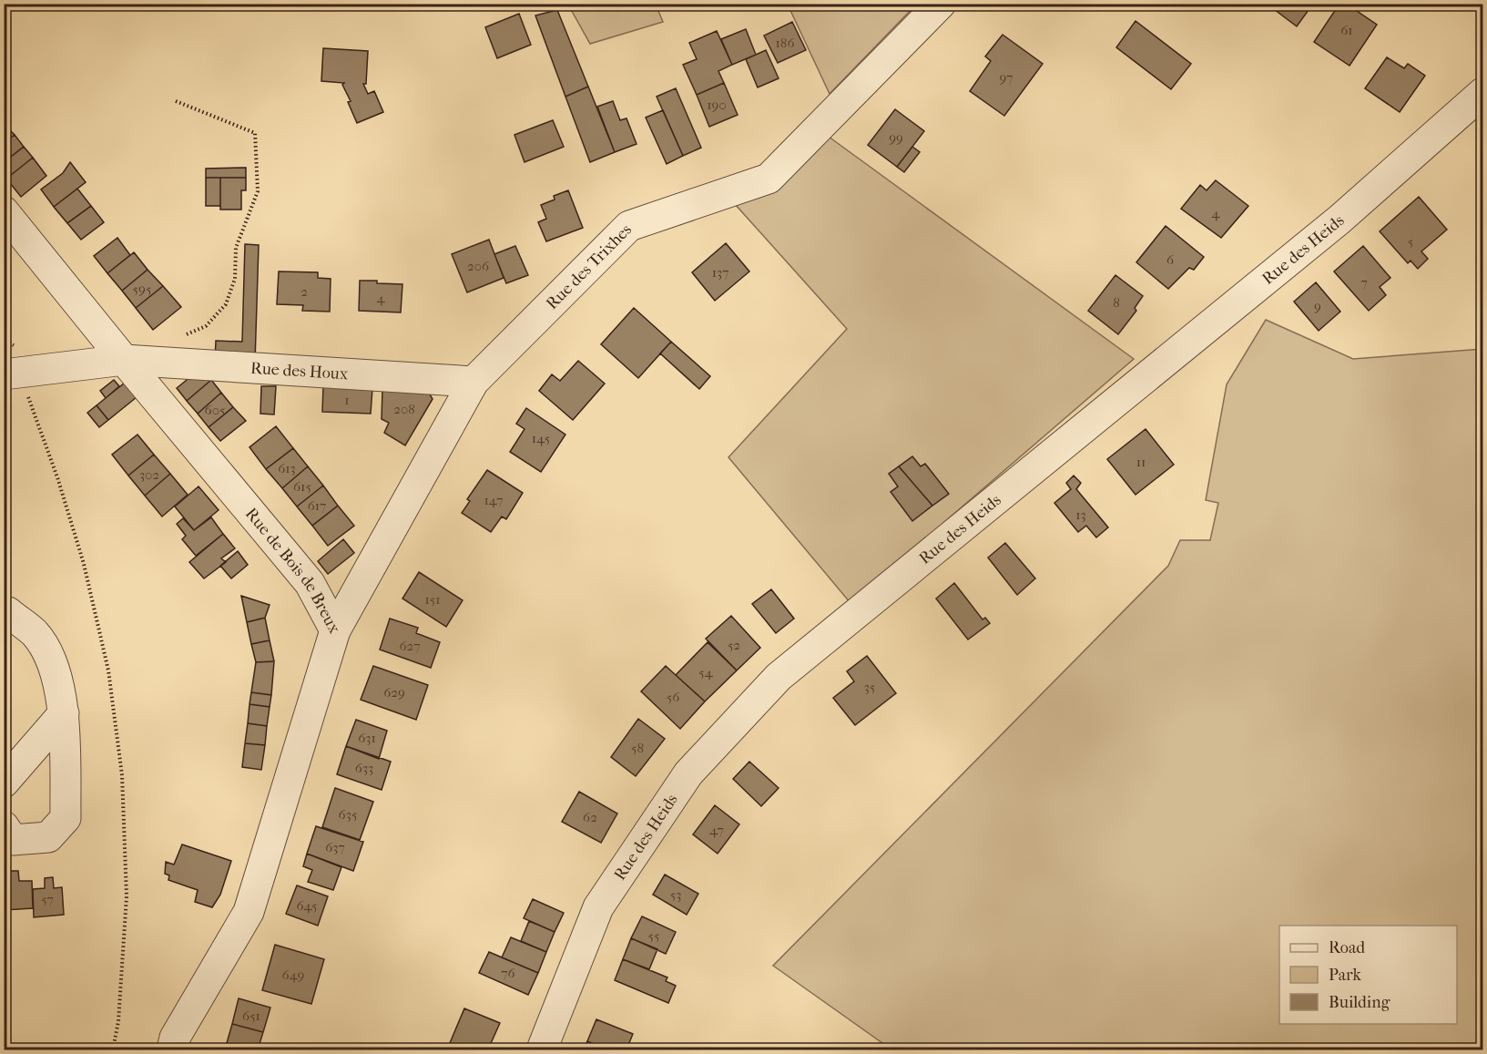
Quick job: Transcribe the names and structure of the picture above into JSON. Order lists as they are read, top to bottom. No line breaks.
{"streets":{"street":["Rue des Heids","Rue des Trixhes","Rue des Houx","Rue de Bois de Breux"]},"crossings":[["Rue des Trixhes","Rue des Houx"],["Rue des Trixhes","Rue de Bois de Breux"],["Rue des Houx","Rue de Bois de Breux"]],"house_numbers":["61","186","97","190","99","4","5","6","206","137","7","595","2","4","8","9","1","208","605","145","11","613","302","615","147","617","13","151","52","627","54","35","629","56","631","58","633","635","62","47","637","53","57","645","55","76","649","651"],"legend":["Road","Park","Building"]}
